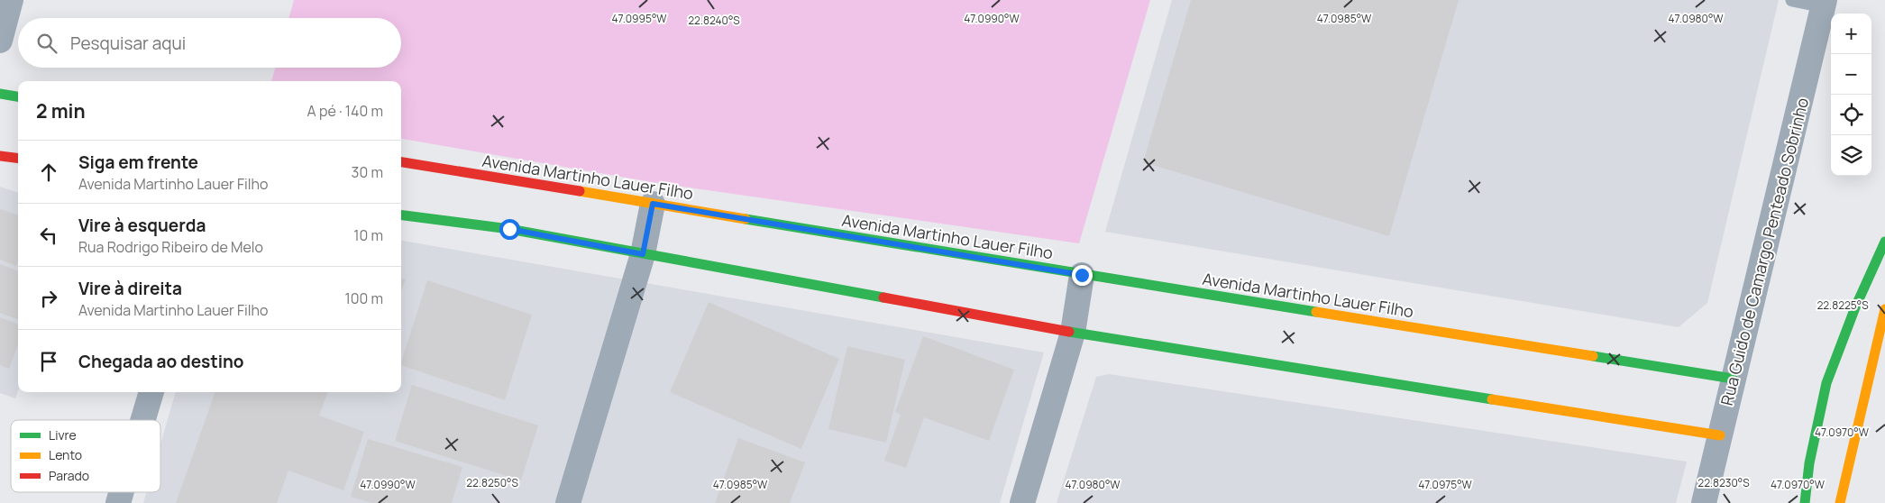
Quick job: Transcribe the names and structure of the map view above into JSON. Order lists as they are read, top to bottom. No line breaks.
{"streets":{"main road":["Avenida Martinho Lauer Filho"],"street":["Rua Guido de Camargo Penteado Sobrinho"]},"crossings":[["Avenida Martinho Lauer Filho","Rua Guido de Camargo Penteado Sobrinho"]],"legend":["Livre","Lento","Parado"],"page":{"map_buttons":["+","−"],"search":"Pesquisar aqui","heading":["2 min","A pé · 140 m"],"list":[["Siga em frente","Avenida Martinho Lauer Filho","30 m"],["Vire à esquerda","Rua Rodrigo Ribeiro de Melo","10 m"],["Vire à direita","Avenida Martinho Lauer Filho","100 m"],"Chegada ao destino"]},"coordinates":["47.0995°W","47.0985°W","47.0990°W","47.0980°W","22.8240°S","22.8225°S","47.0970°W","22.8250°S","22.8230°S","47.0975°W"]}
